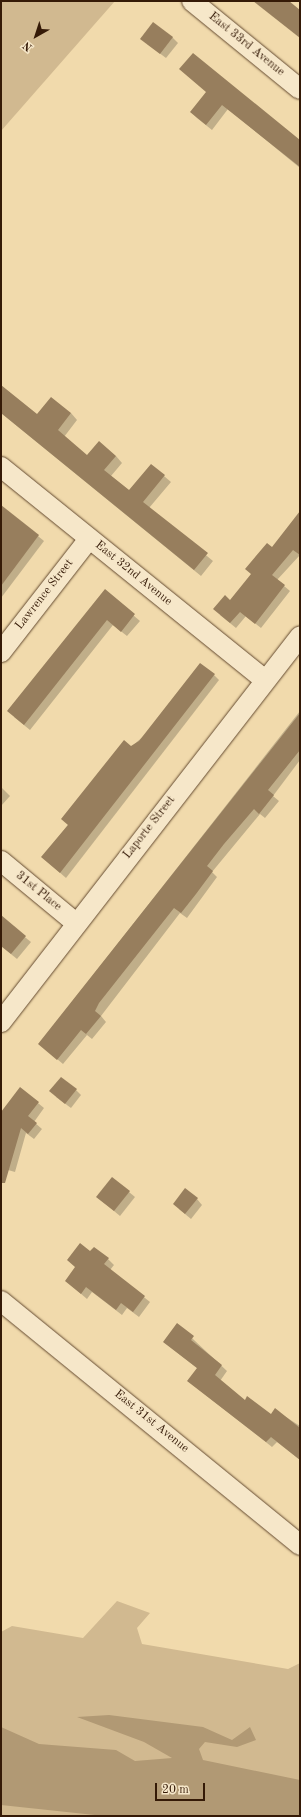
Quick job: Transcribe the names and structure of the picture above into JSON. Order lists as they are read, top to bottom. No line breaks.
{"streets":{"street":["East 33rd Avenue","East 32nd Avenue","Lawrence Street","Laporte Street","31st Place","East 31st Avenue"]},"crossings":[["East 32nd Avenue","Lawrence Street"],["East 32nd Avenue","Laporte Street"],["Laporte Street","31st Place"]],"scale_bar":"20 m","north":"bottom left"}
